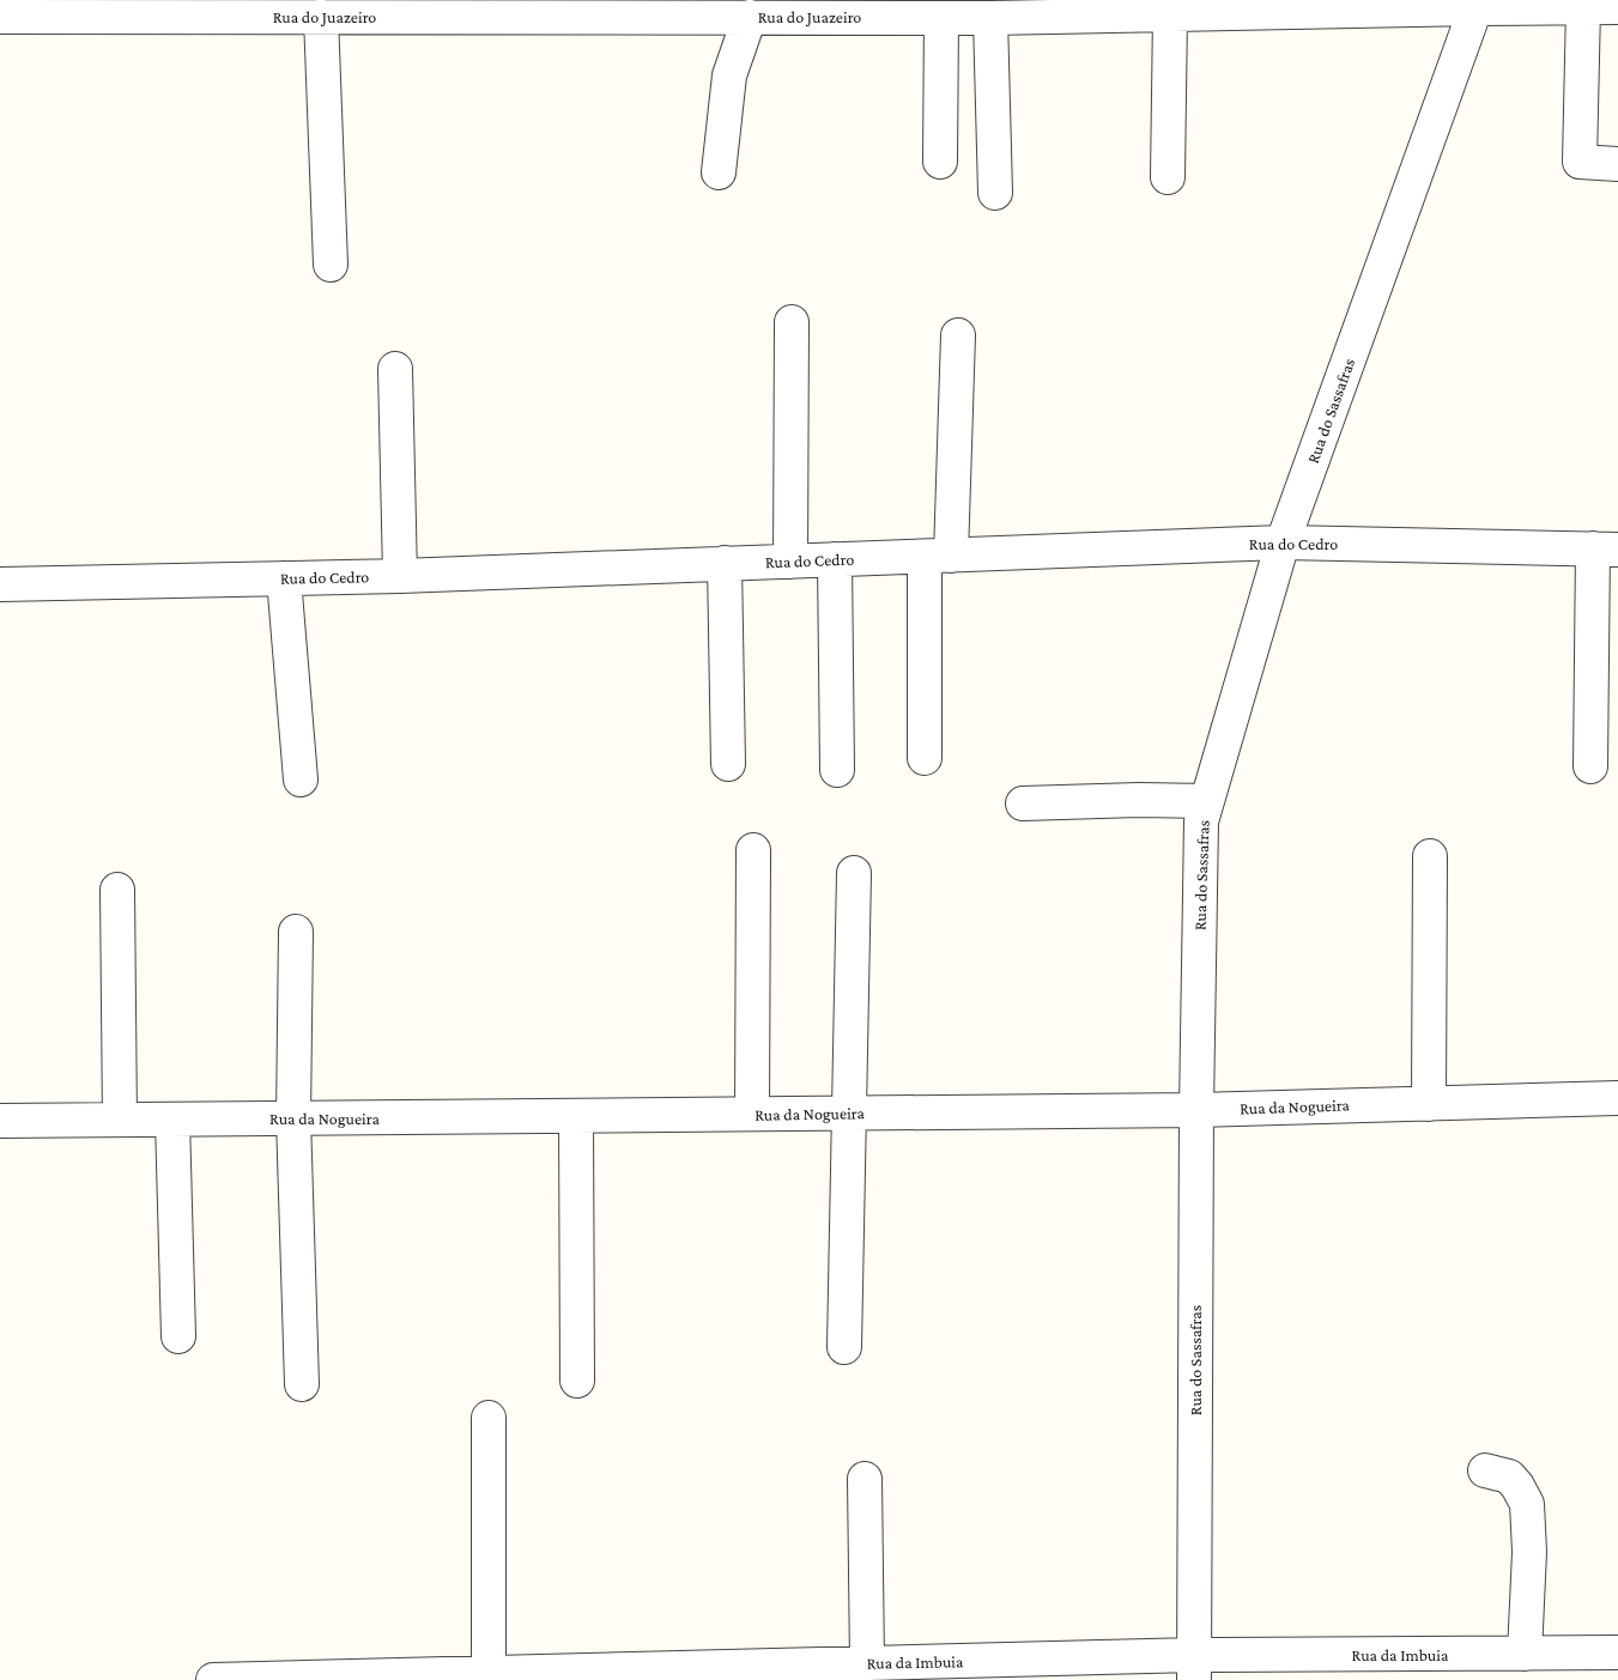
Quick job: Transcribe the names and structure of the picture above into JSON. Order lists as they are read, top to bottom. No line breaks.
{"streets":{"street":["Rua do Juazeiro","Rua do Sassafras","Rua do Cedro","Rua da Nogueira","Rua da Imbuia"]},"crossings":[["Rua do Juazeiro","Rua do Sassafras"],["Rua do Sassafras","Rua do Cedro"],["Rua do Sassafras","Rua da Nogueira"],["Rua do Sassafras","Rua da Imbuia"]]}
